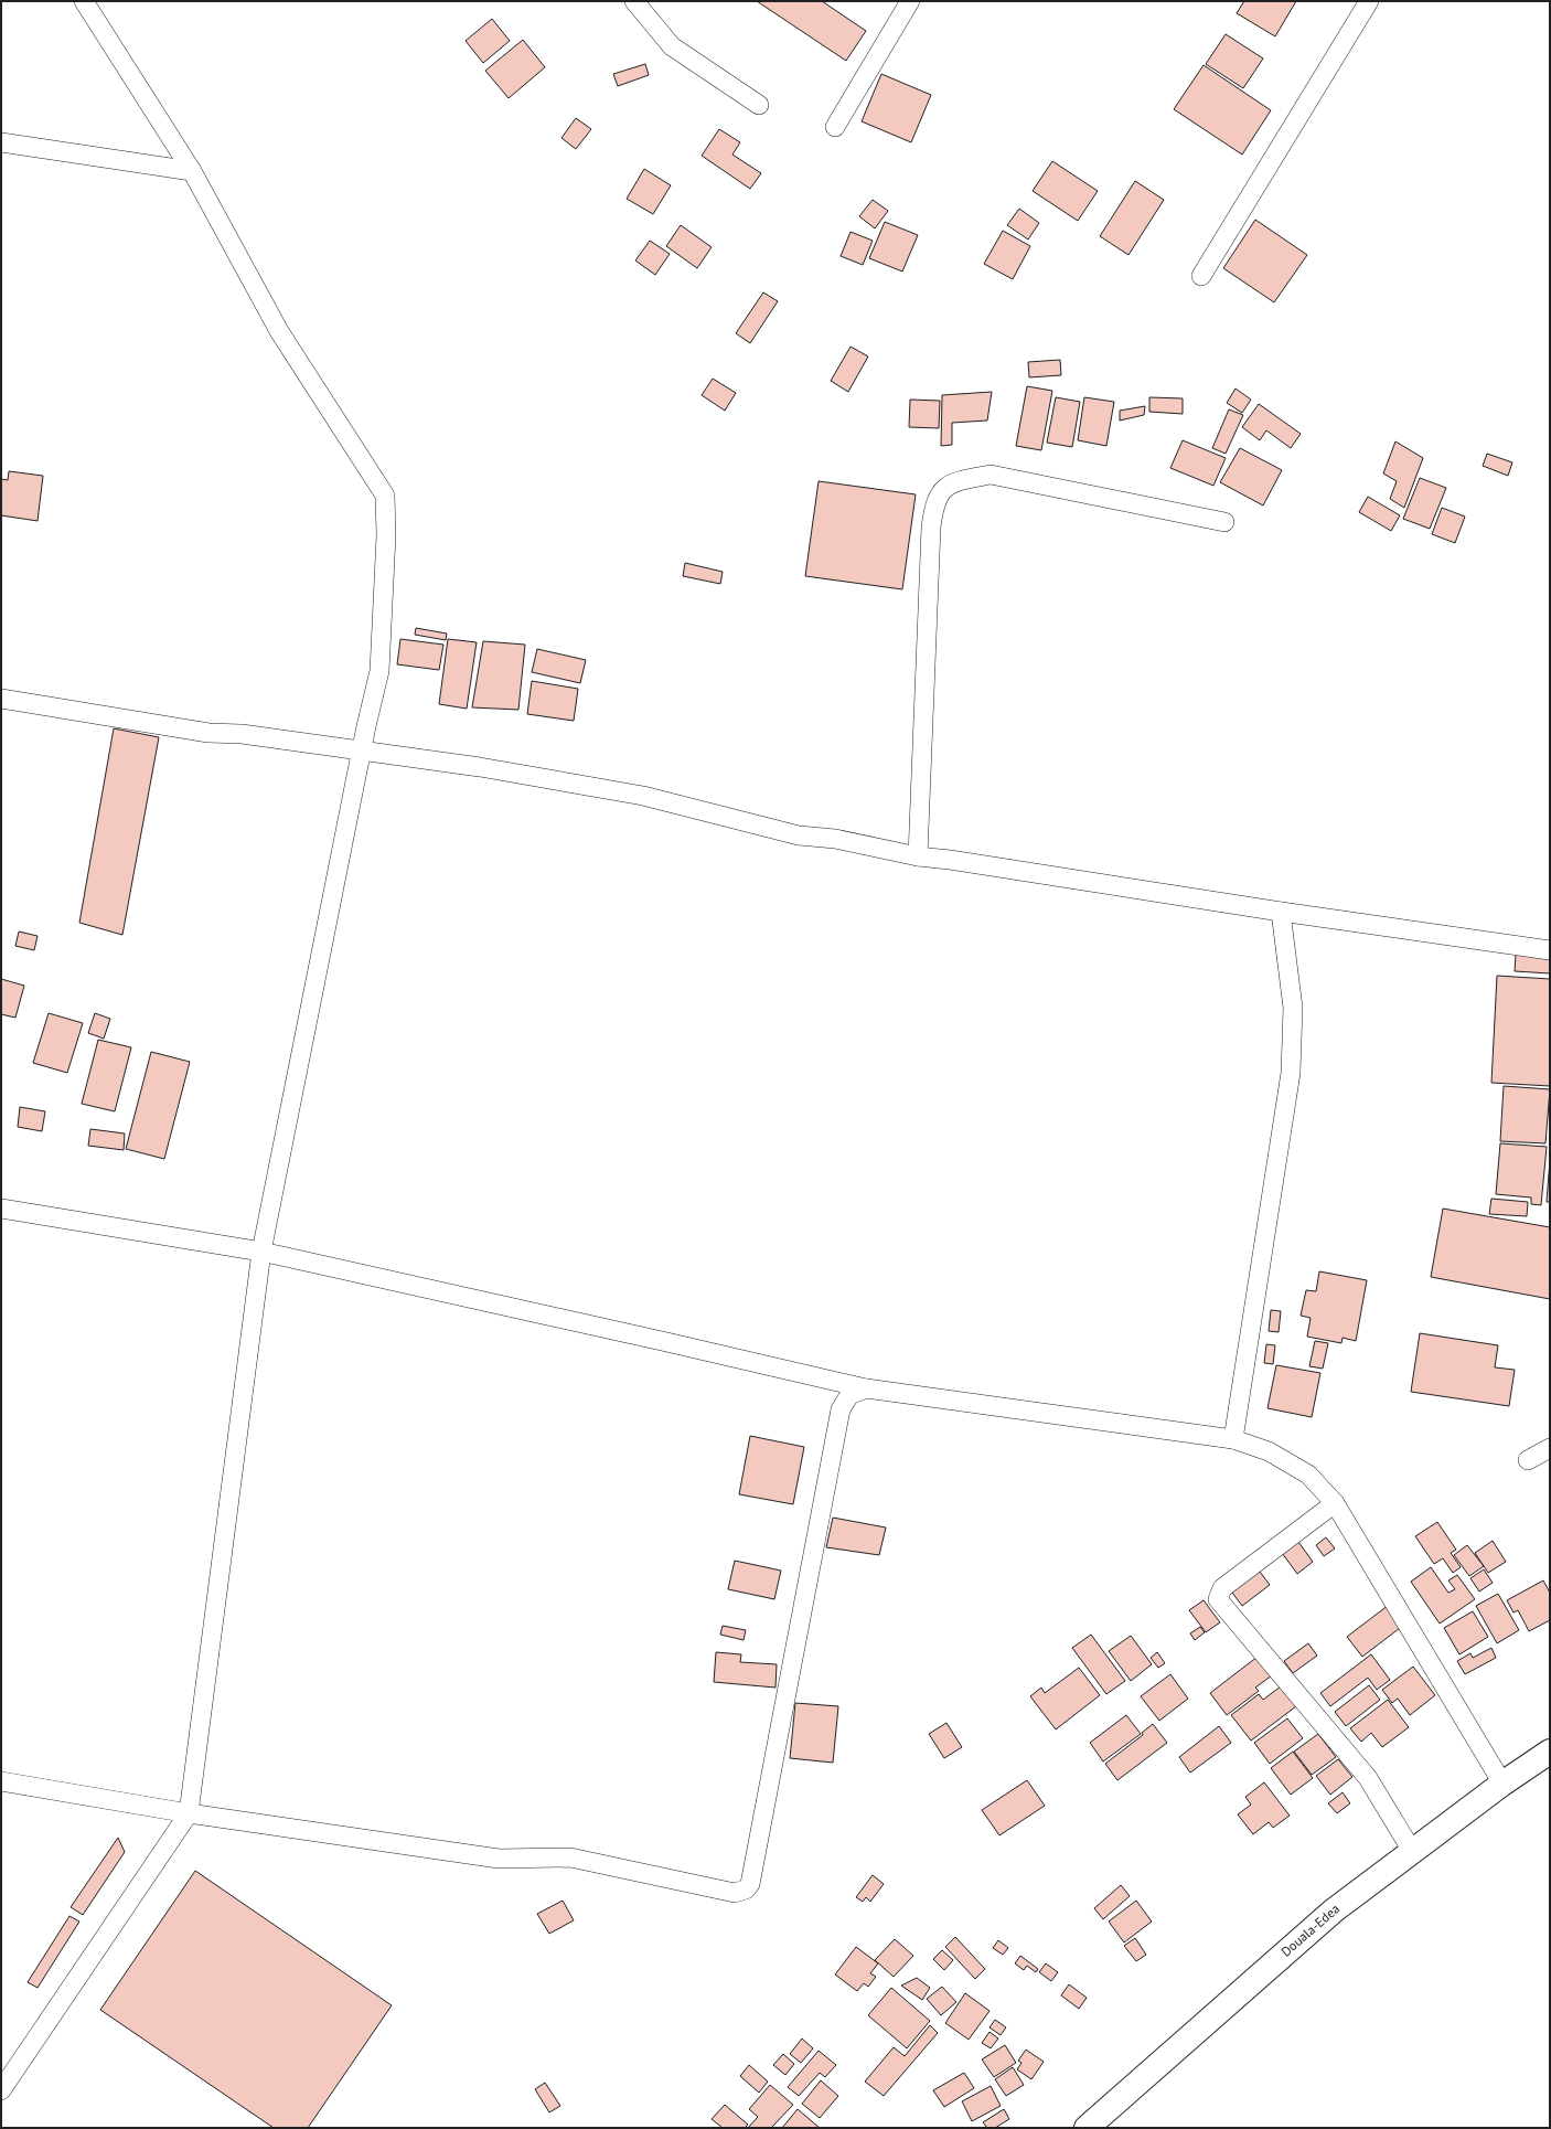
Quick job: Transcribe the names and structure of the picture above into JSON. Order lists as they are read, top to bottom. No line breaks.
{"streets":{"highway":["Douala-Edea"]}}
